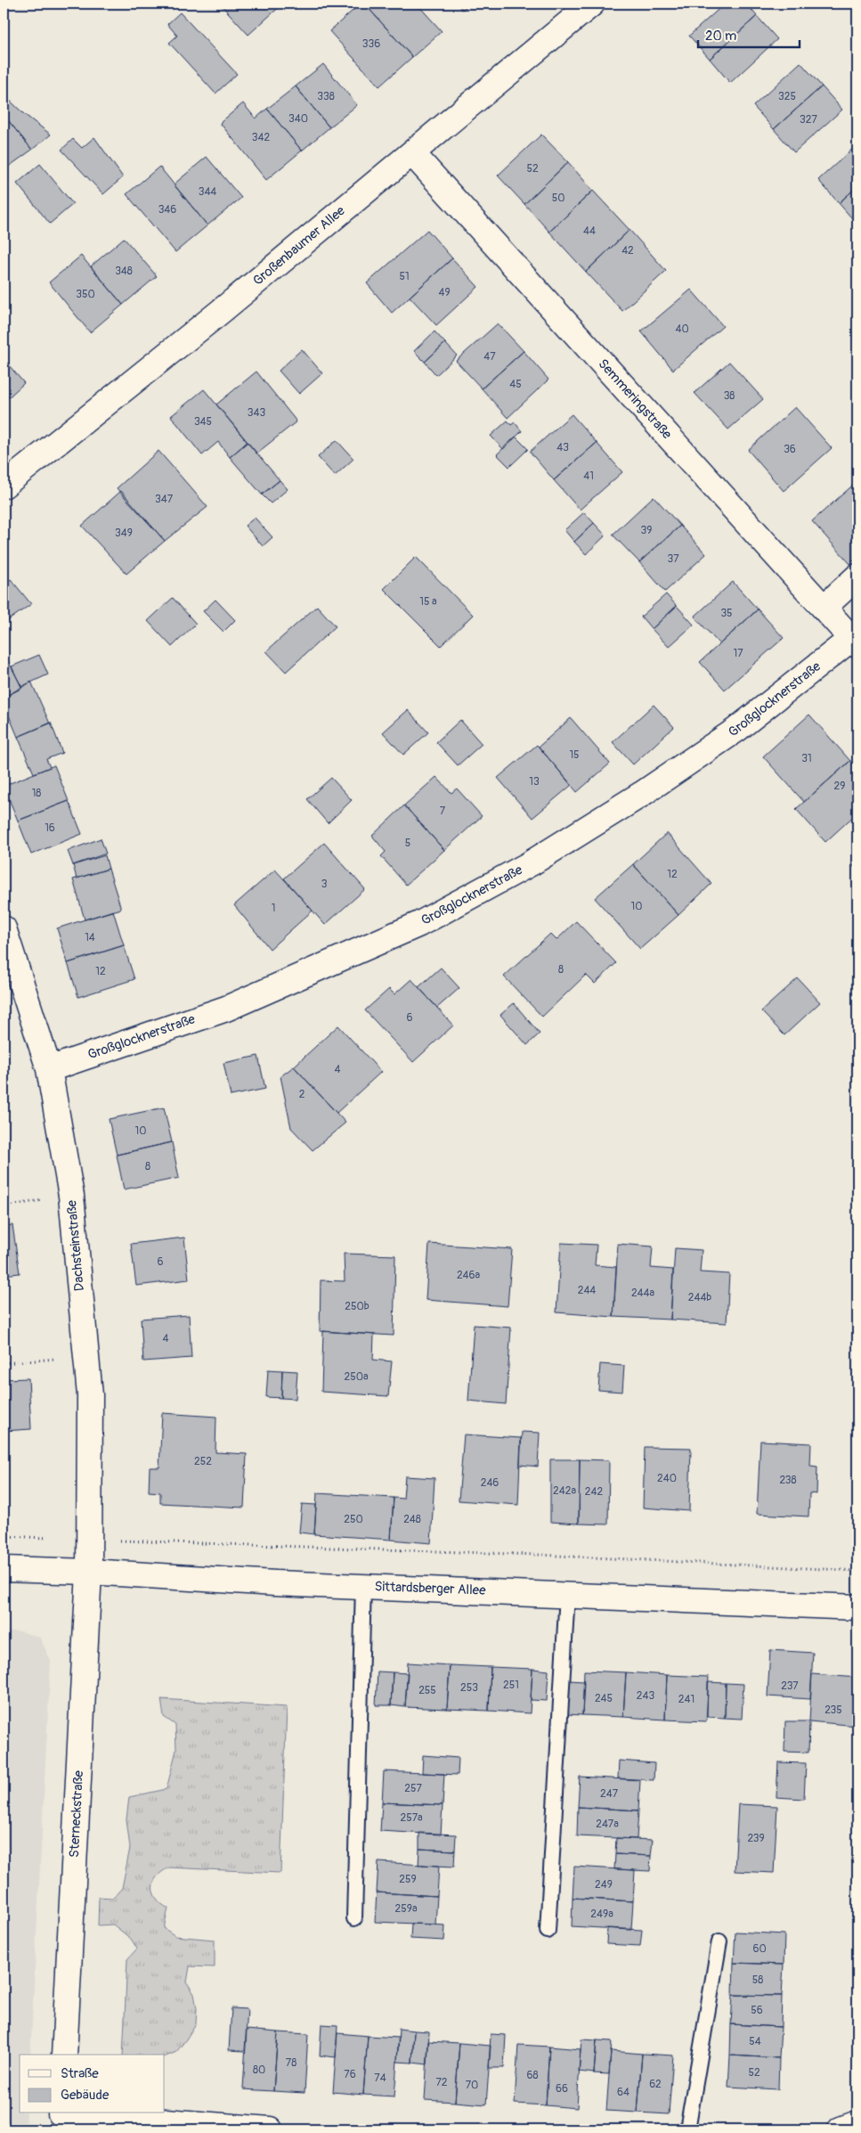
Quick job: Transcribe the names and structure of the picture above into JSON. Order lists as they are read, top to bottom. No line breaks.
{"streets":{"street":["Großenbaumer Allee","Semmeringstraße","Großglocknerstraße","Dachsteinstraße","Sittardsberger Allee","Sterneckstraße"]},"crossings":[["Großenbaumer Allee","Semmeringstraße"],["Semmeringstraße","Großglocknerstraße"],["Großglocknerstraße","Dachsteinstraße"],["Dachsteinstraße","Sittardsberger Allee"],["Dachsteinstraße","Sterneckstraße"],["Sittardsberger Allee","Sterneckstraße"]],"house_numbers":["336","338","325","340","327","342","52","344","50","346","44","42","348","51","49","350","40","47","45","38","343","345","43","36","41","347","39","349","37","15 a","35","17","15","31","13","29","18","7","16","5","12","3","10","1","14","8","12","6","4","2","10","8","6","246a","244","244a","244b","250b","4","250a","252","240","238","246","242a","242","250","248","251","237","253","255","243","245","241","235","257","247","257a","247a","239","259","249","259a","249a","60","58","56","54","78","80","52","76","68","74","72","62","70","66","64"],"legend":["Straße","Gebäude"],"scale_bar":"20 m"}
